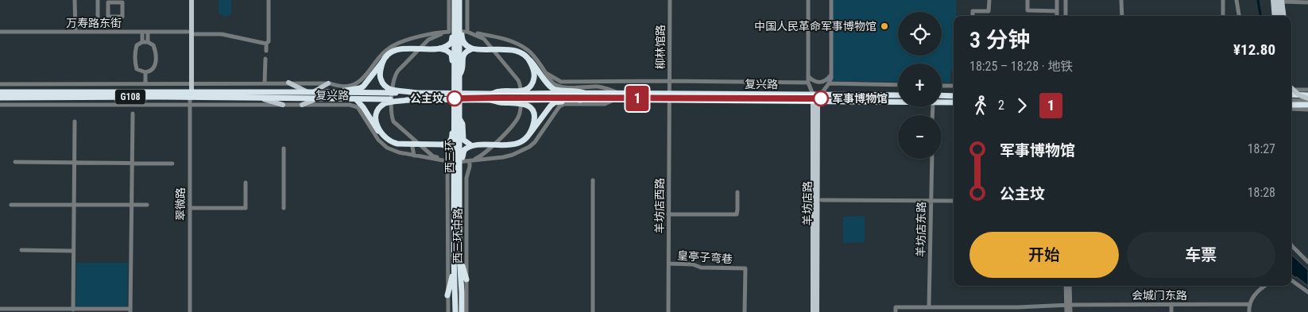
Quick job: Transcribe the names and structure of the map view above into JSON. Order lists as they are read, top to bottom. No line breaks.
{"streets":{"highway":["复兴路","G108","西三环"],"main road":["羊坊店路","翠微路"],"street":["万寿路东街","柳林馆路","羊坊店西路","羊坊店东路","西三环中路","皇亭子弯巷","会城门东路"]},"crossings":[["万寿路东街","翠微路"],["柳林馆路","复兴路"],["柳林馆路","羊坊店西路"],["复兴路","羊坊店路"],["复兴路","翠微路"],["复兴路","羊坊店西路"],["复兴路","西三环中路"],["羊坊店西路","皇亭子弯巷"],["羊坊店东路","会城门东路"]],"places":["中国人民革命军事博物馆","公主坟","军事博物馆"],"lines":["metro line 1"],"page":{"on_map":"1","map_buttons":["+","−"],"heading":["3 分钟","18:25 – 18:28 · 地铁","¥12.80"],"legs":["2","1"],"list":[{"name":"军事博物馆","value":"18:27"},{"name":"公主坟","value":"18:28"}],"buttons":["开始","车票"]}}
